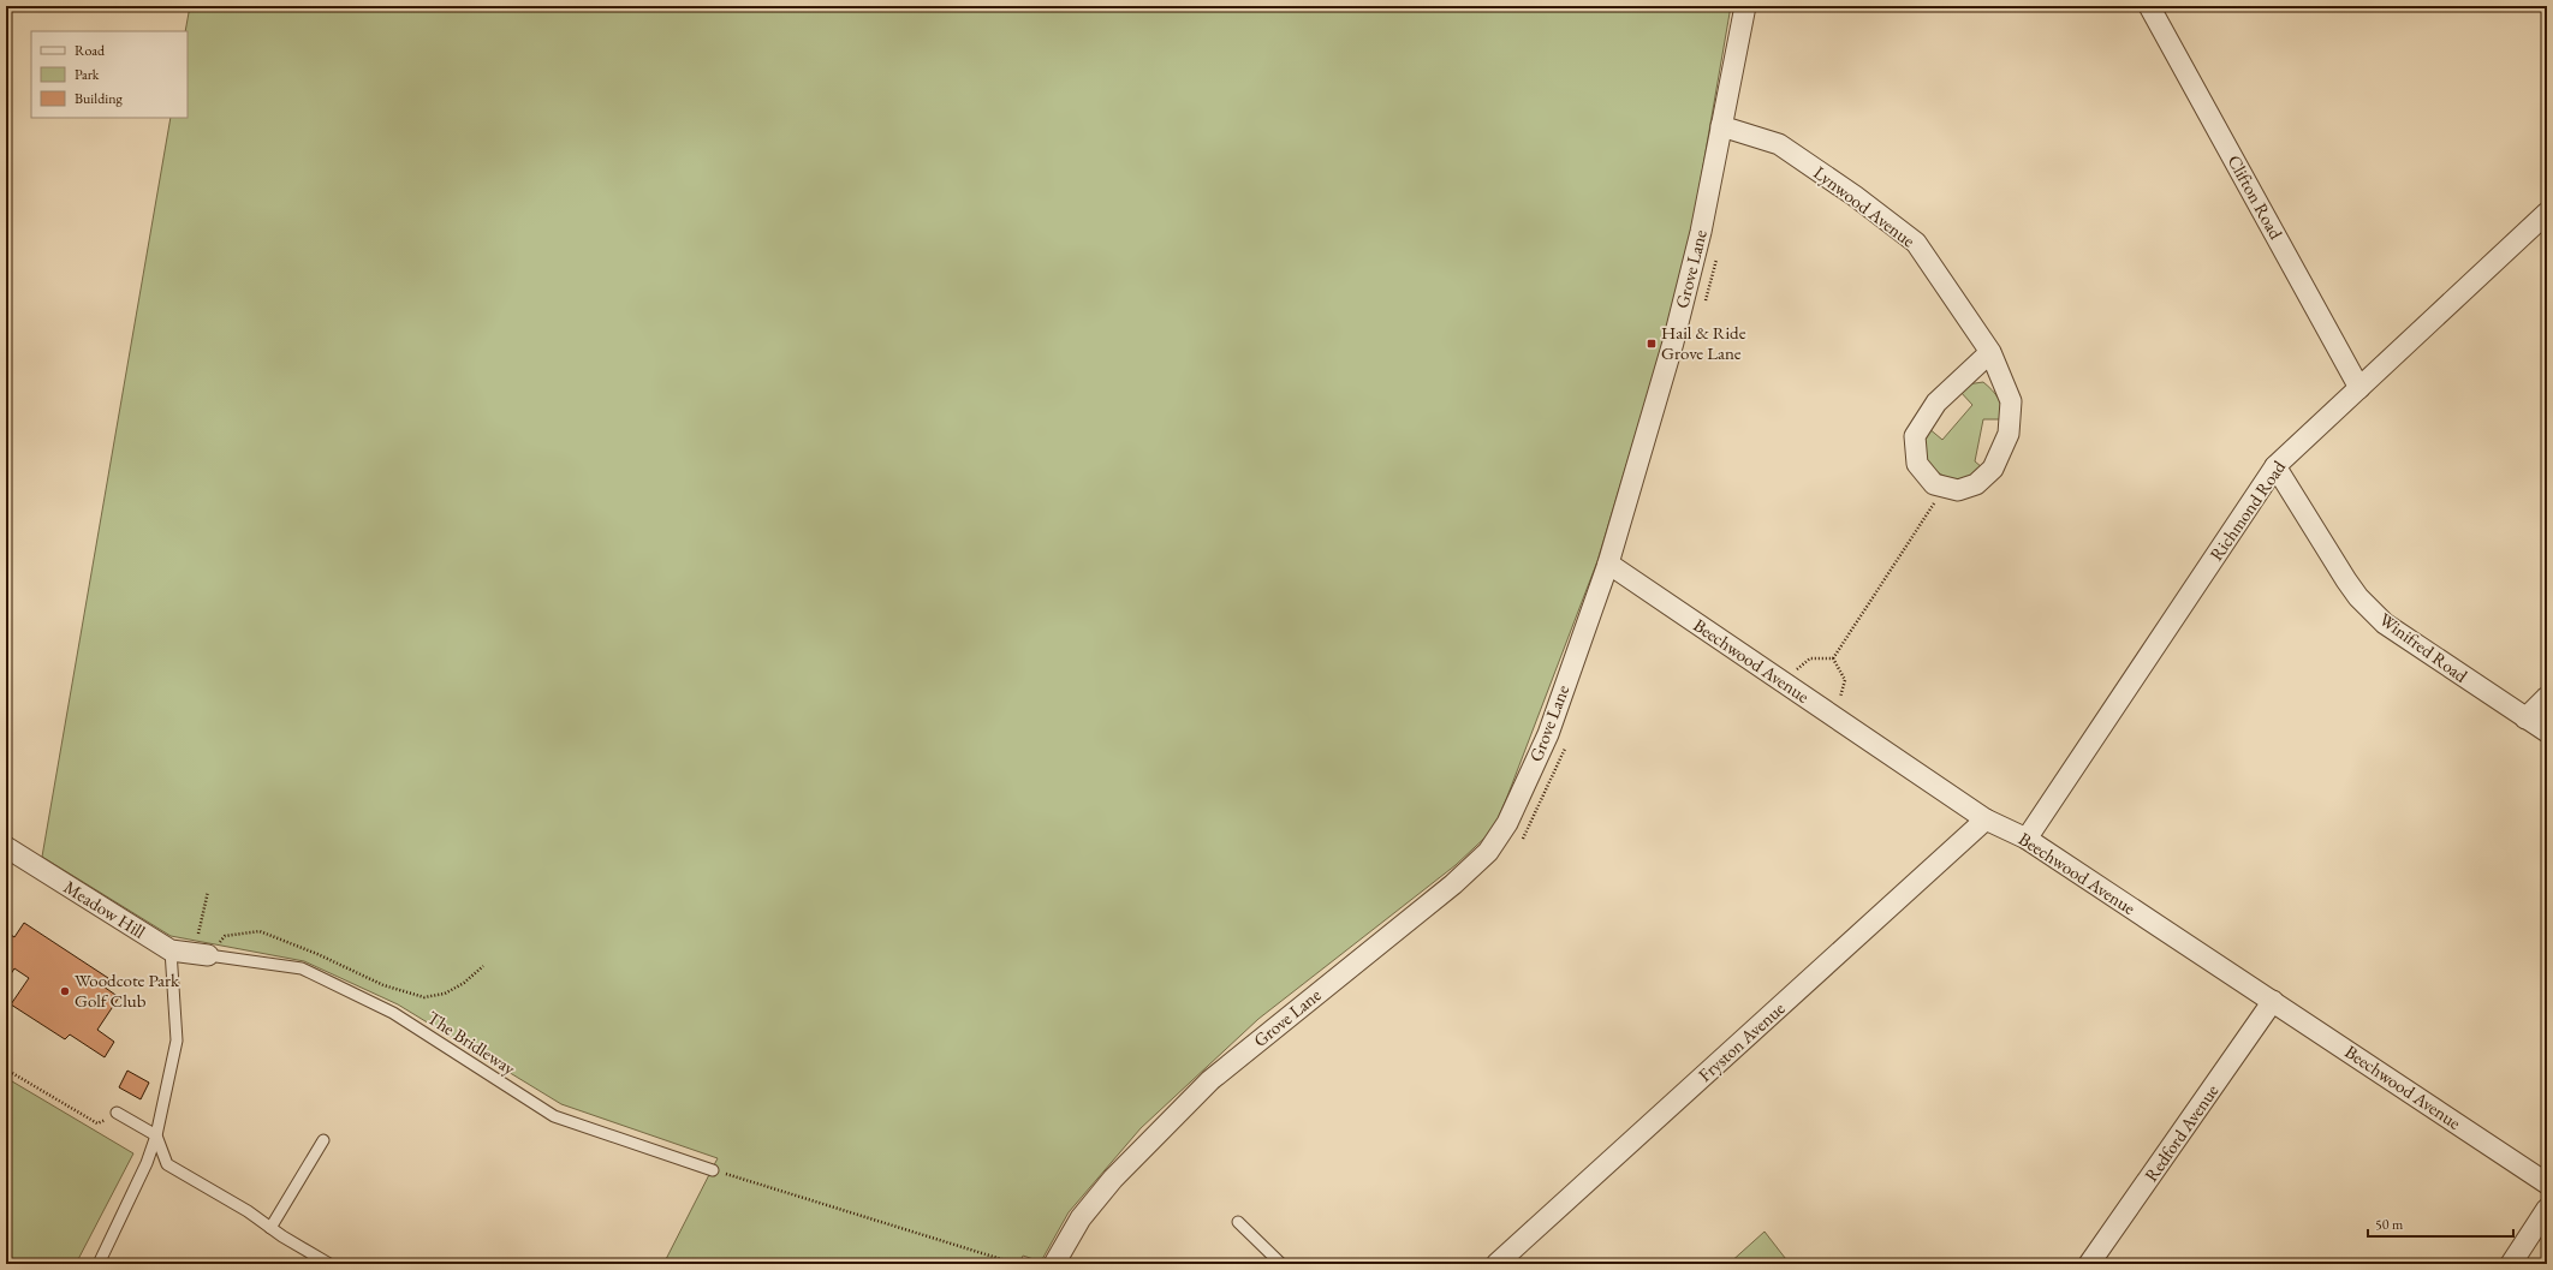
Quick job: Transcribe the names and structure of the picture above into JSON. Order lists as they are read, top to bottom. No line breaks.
{"streets":{"street":["Clifton Road","Lynwood Avenue","Grove Lane","Richmond Road","Winifred Road","Beechwood Avenue","Meadow Hill","Fryston Avenue","Redford Avenue"],"lane":["The Bridleway"]},"crossings":[["Clifton Road","Richmond Road"],["Lynwood Avenue","Grove Lane"],["Grove Lane","Beechwood Avenue"],["Richmond Road","Winifred Road"],["Richmond Road","Beechwood Avenue"],["Beechwood Avenue","Fryston Avenue"],["Beechwood Avenue","Redford Avenue"],["Meadow Hill","The Bridleway"]],"places":{"transit":["Hail & Ride Grove Lane"],"other":["Woodcote Park Golf Club"]},"legend":["Road","Park","Building"],"scale_bar":"50 m"}
